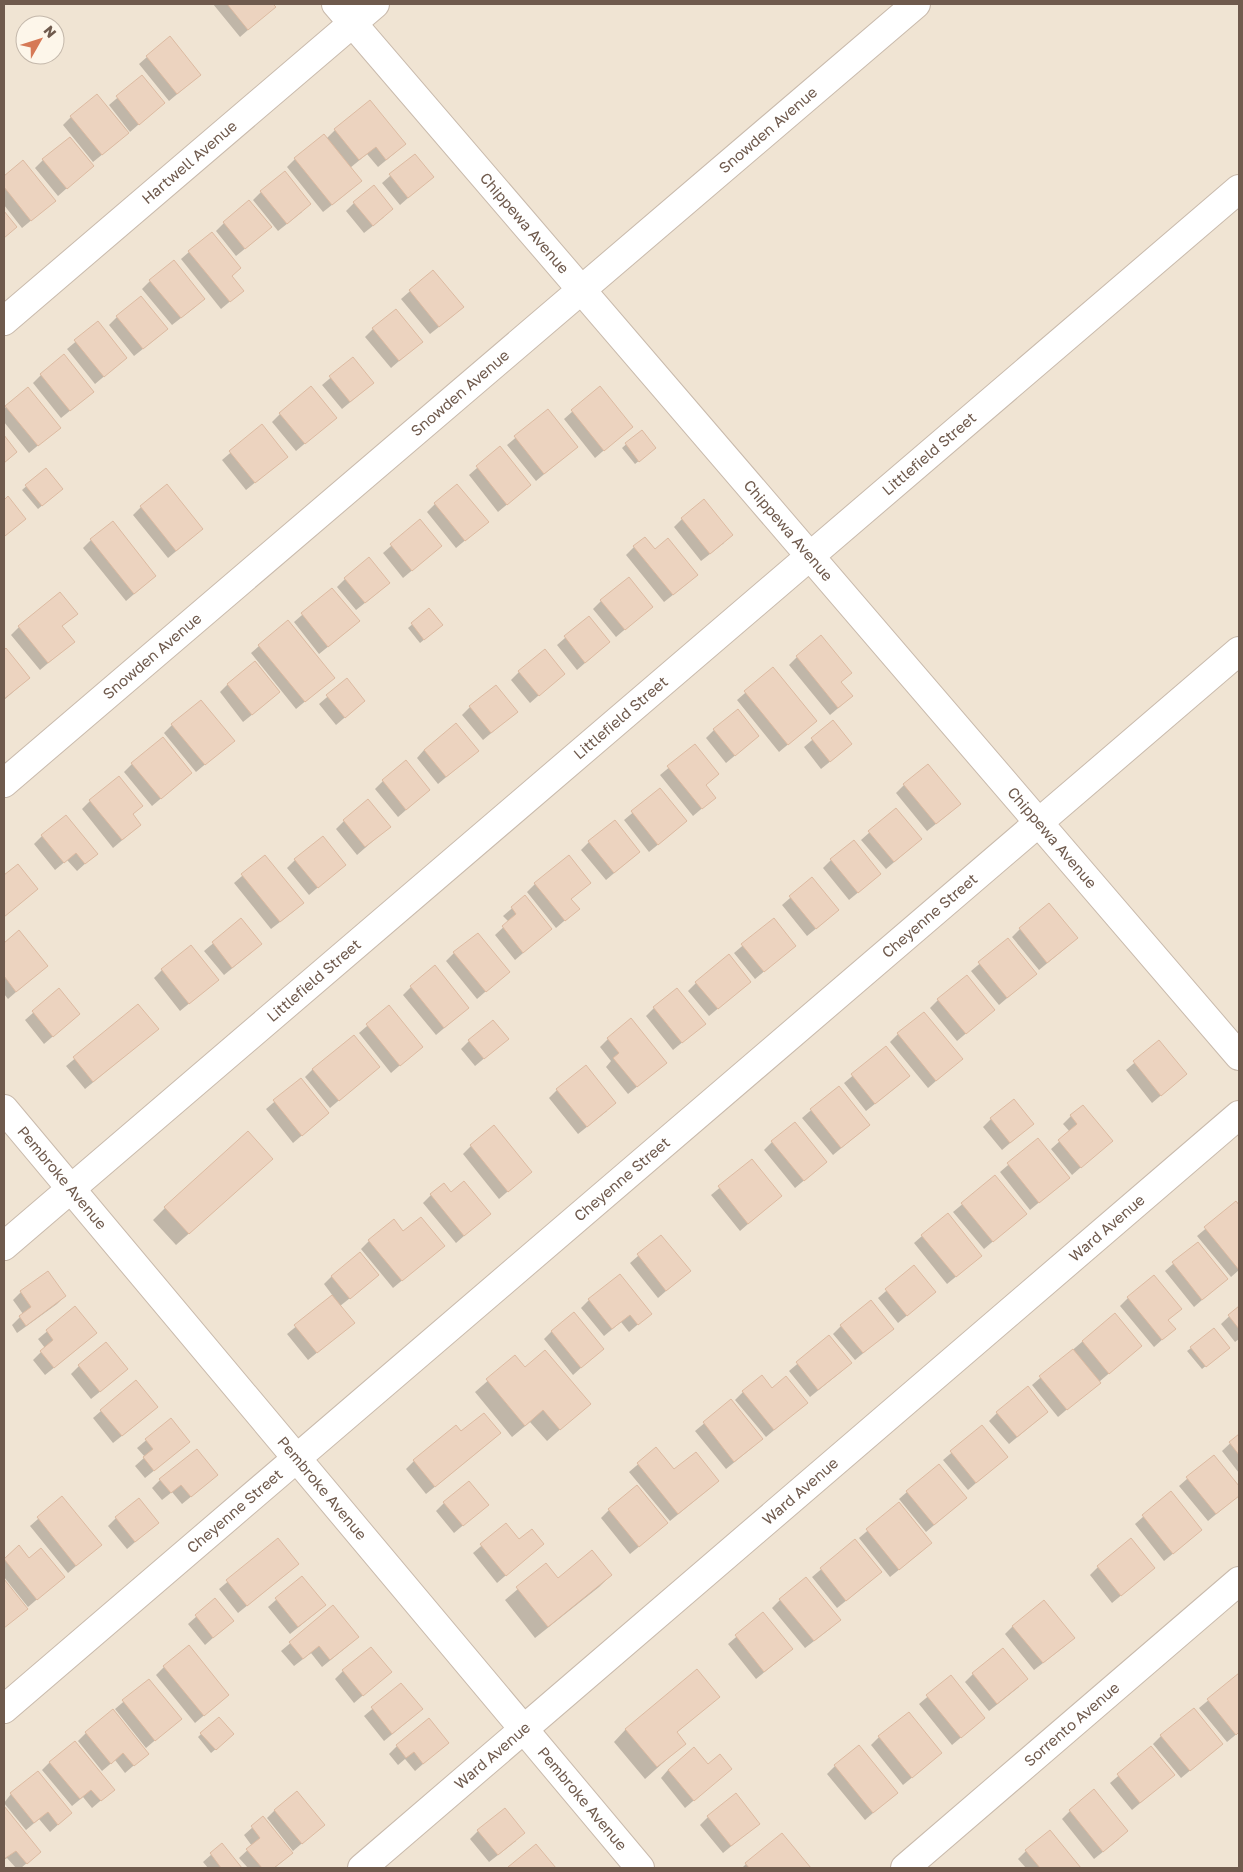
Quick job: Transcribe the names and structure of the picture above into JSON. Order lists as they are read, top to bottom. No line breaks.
{"streets":{"street":["Snowden Avenue","Hartwell Avenue","Chippewa Avenue","Littlefield Street","Cheyenne Street","Pembroke Avenue","Ward Avenue","Sorrento Avenue"]},"crossings":[["Snowden Avenue","Chippewa Avenue"],["Hartwell Avenue","Chippewa Avenue"],["Chippewa Avenue","Littlefield Street"],["Chippewa Avenue","Cheyenne Street"],["Littlefield Street","Pembroke Avenue"],["Cheyenne Street","Pembroke Avenue"],["Pembroke Avenue","Ward Avenue"]],"north":"top right"}
